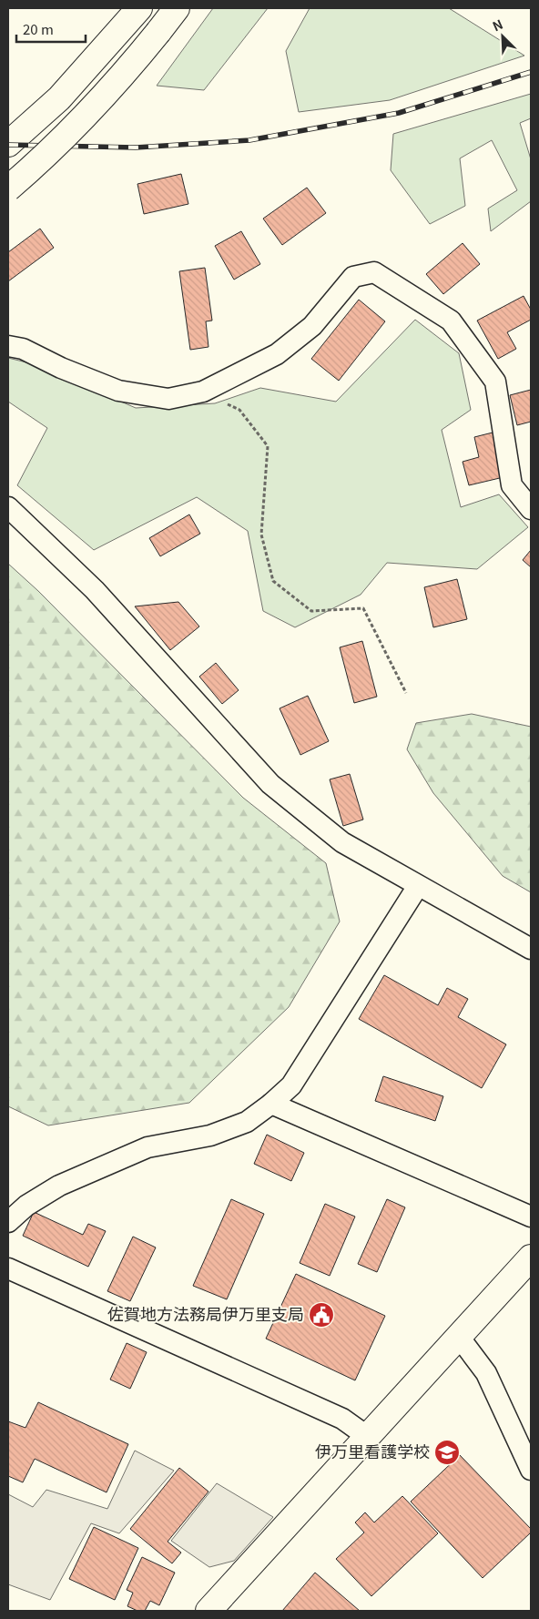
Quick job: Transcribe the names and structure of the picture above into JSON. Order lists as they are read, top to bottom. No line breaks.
{"places":{"public building":["佐賀地方法務局伊万里支局"],"school or university":["伊万里看護学校"]},"scale_bar":"20 m","north":"top left"}
